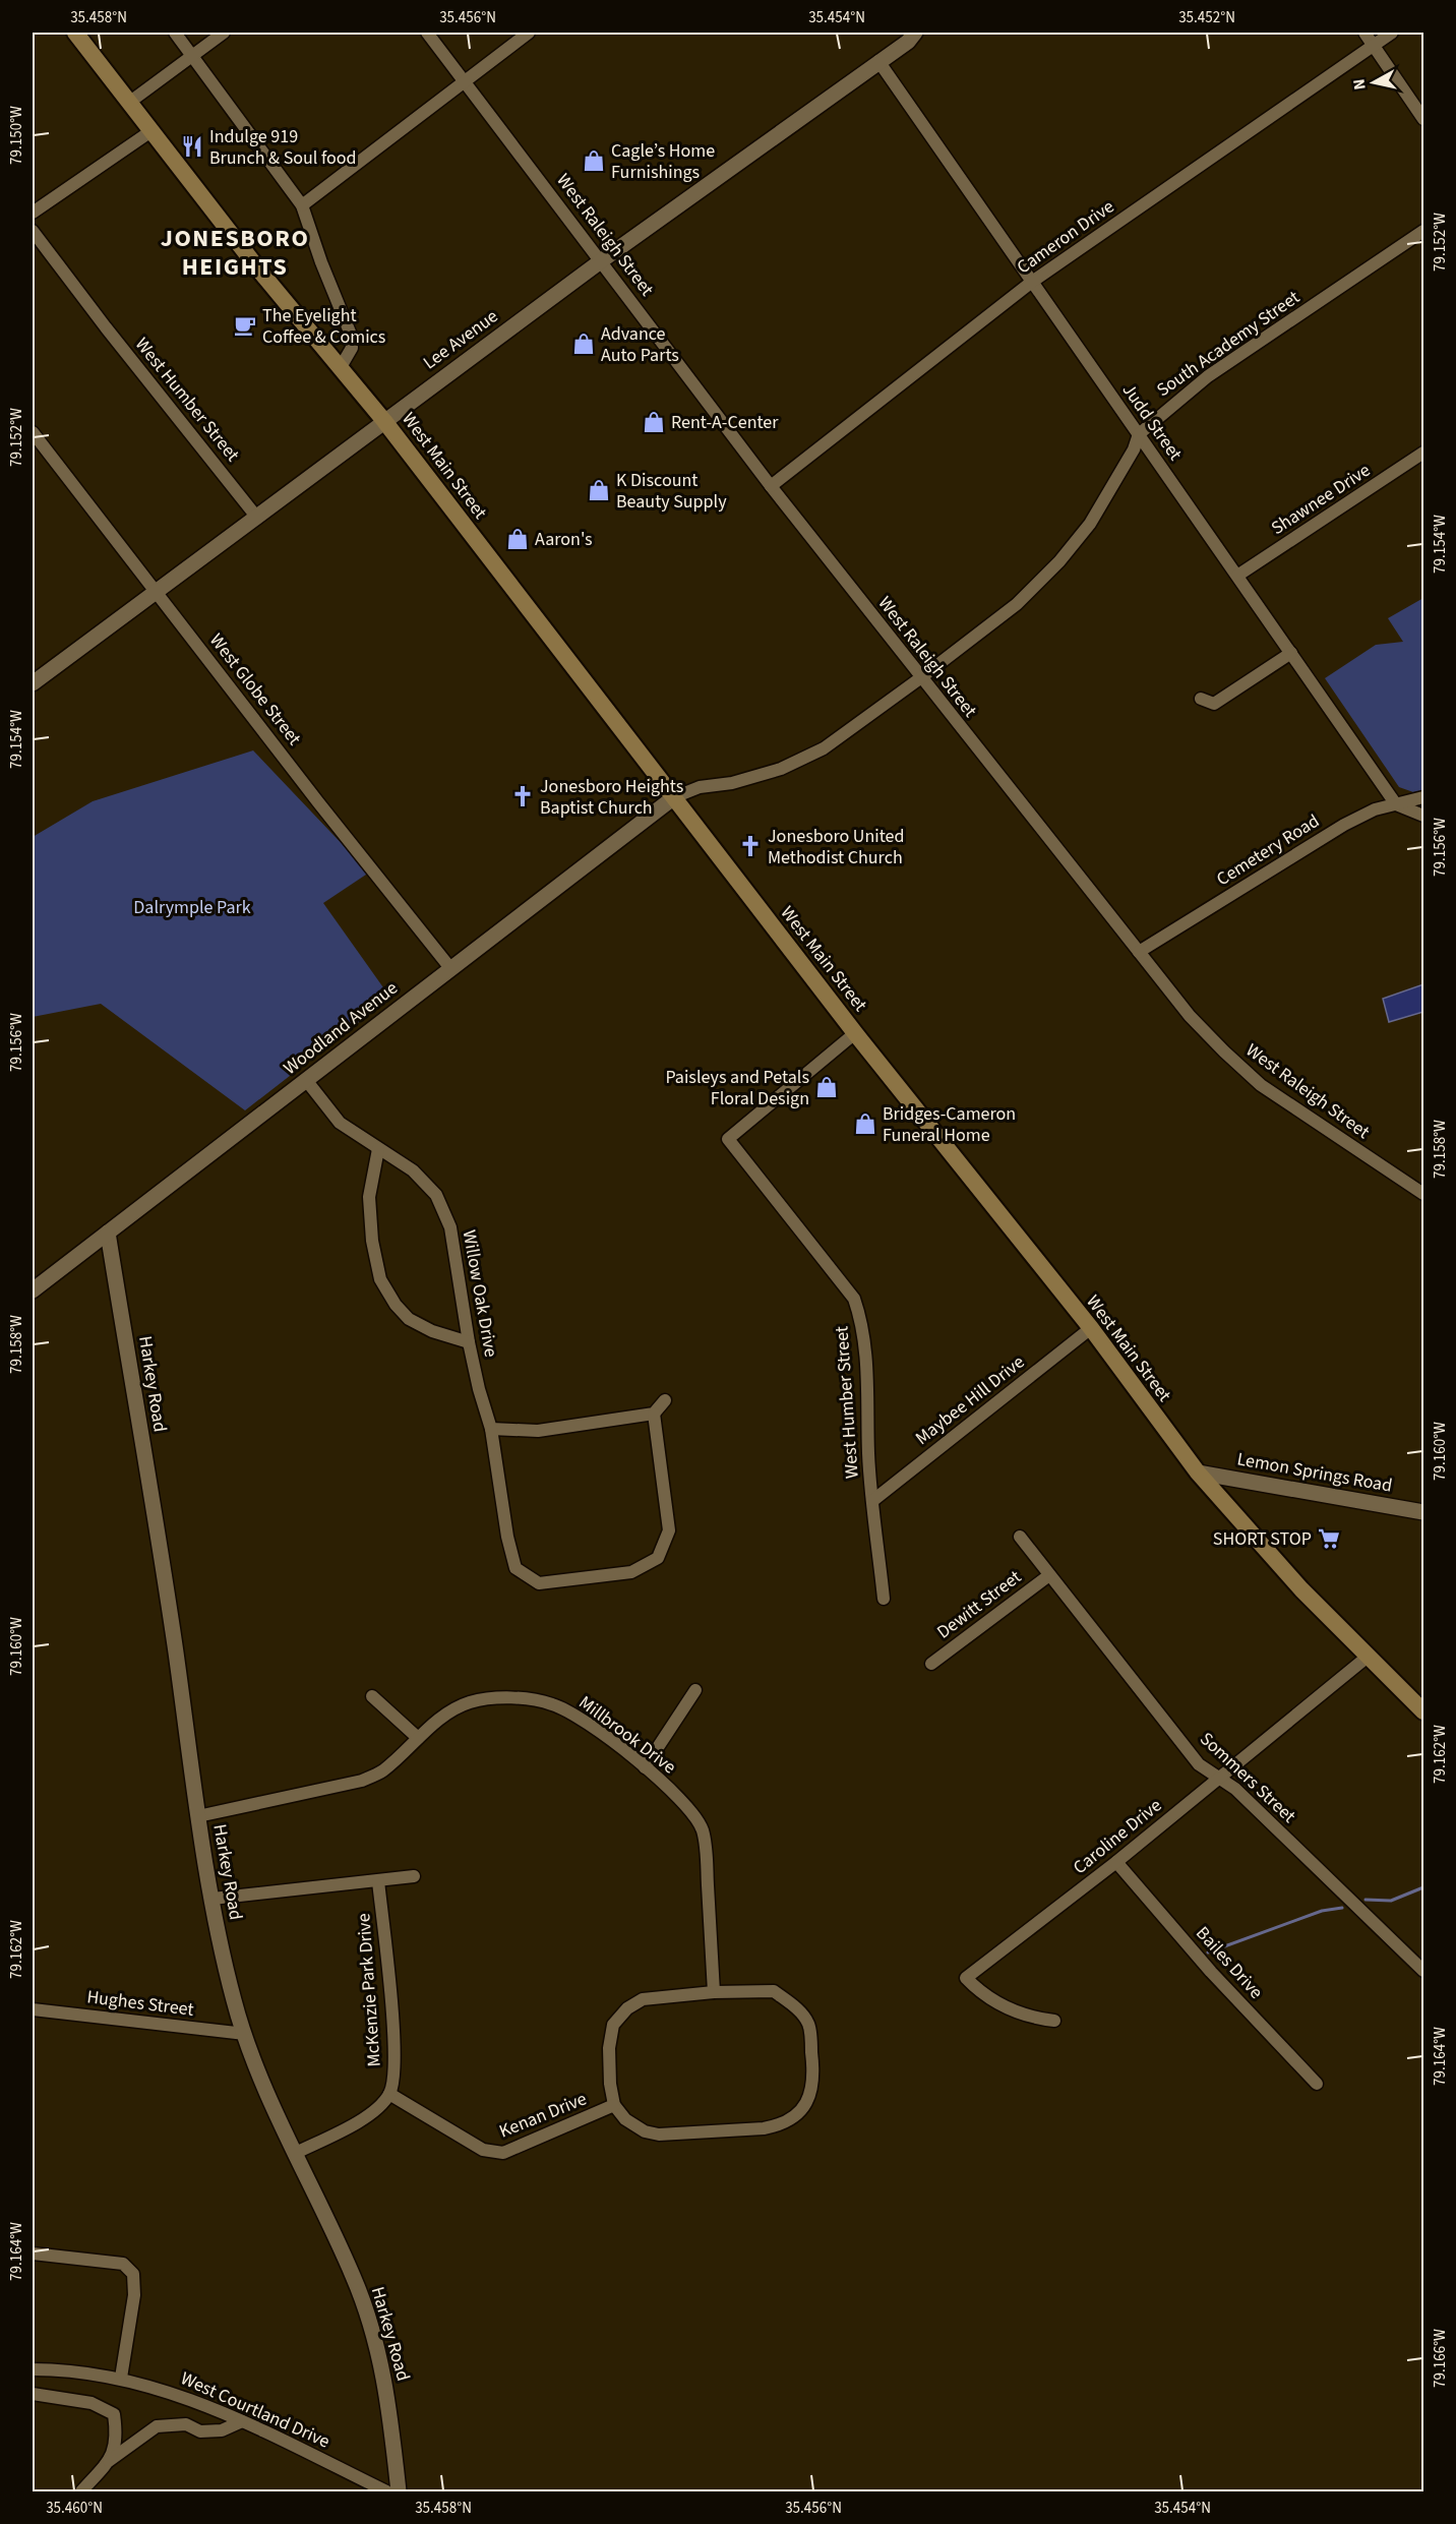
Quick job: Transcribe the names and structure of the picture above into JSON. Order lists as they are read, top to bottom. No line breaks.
{"streets":{"main road":["West Main Street"],"street":["West Raleigh Street","Cameron Drive","Lee Avenue","South Academy Street","West Humber Street","Judd Street","Shawnee Drive","West Globe Street","Cemetery Road","Woodland Avenue","Willow Oak Drive","Harkey Road","Maybee Hill Drive","Lemon Springs Road","Dewitt Street","Millbrook Drive","Sommers Street","Caroline Drive","Bailes Drive","McKenzie Park Drive","Hughes Street","Kenan Drive","West Courtland Drive"]},"crossings":[["West Raleigh Street","Cameron Drive"],["West Raleigh Street","Lee Avenue"],["West Raleigh Street","South Academy Street"],["West Raleigh Street","Cemetery Road"],["Cameron Drive","Judd Street"],["Lee Avenue","West Humber Street"],["Lee Avenue","Judd Street"],["Lee Avenue","West Main Street"],["Lee Avenue","West Globe Street"],["South Academy Street","Judd Street"],["South Academy Street","West Main Street"],["South Academy Street","Woodland Avenue"],["West Humber Street","West Main Street"],["West Humber Street","Maybee Hill Drive"],["Judd Street","Shawnee Drive"],["Judd Street","Cemetery Road"],["West Main Street","Woodland Avenue"],["West Main Street","Maybee Hill Drive"],["West Main Street","Lemon Springs Road"],["West Main Street","Caroline Drive"],["West Globe Street","Woodland Avenue"],["Woodland Avenue","Willow Oak Drive"],["Woodland Avenue","Harkey Road"],["Harkey Road","Millbrook Drive"],["Harkey Road","Hughes Street"],["Dewitt Street","Sommers Street"],["Millbrook Drive","Kenan Drive"],["Sommers Street","Caroline Drive"],["Caroline Drive","Bailes Drive"],["McKenzie Park Drive","Kenan Drive"]],"districts":["JONESBORO HEIGHTS"],"parks":["Dalrymple Park"],"places":{"restaurant":["Indulge 919 Brunch & Soul food"],"shop":["Cagle’s Home Furnishings","Advance Auto Parts","Rent-A-Center","K Discount Beauty Supply","Aaron's","Paisleys and Petals Floral Design","Bridges-Cameron Funeral Home"],"cafe":["The Eyelight Coffee & Comics"],"church":["Jonesboro Heights Baptist Church","Jonesboro United Methodist Church"],"supermarket":["SHORT STOP"]},"north":"left","coordinates":["35.458°N","35.456°N","35.454°N","35.452°N","79.150°W","79.152°W","79.154°W","79.156°W","79.158°W","79.160°W","79.162°W","79.164°W","79.166°W","35.460°N"]}
